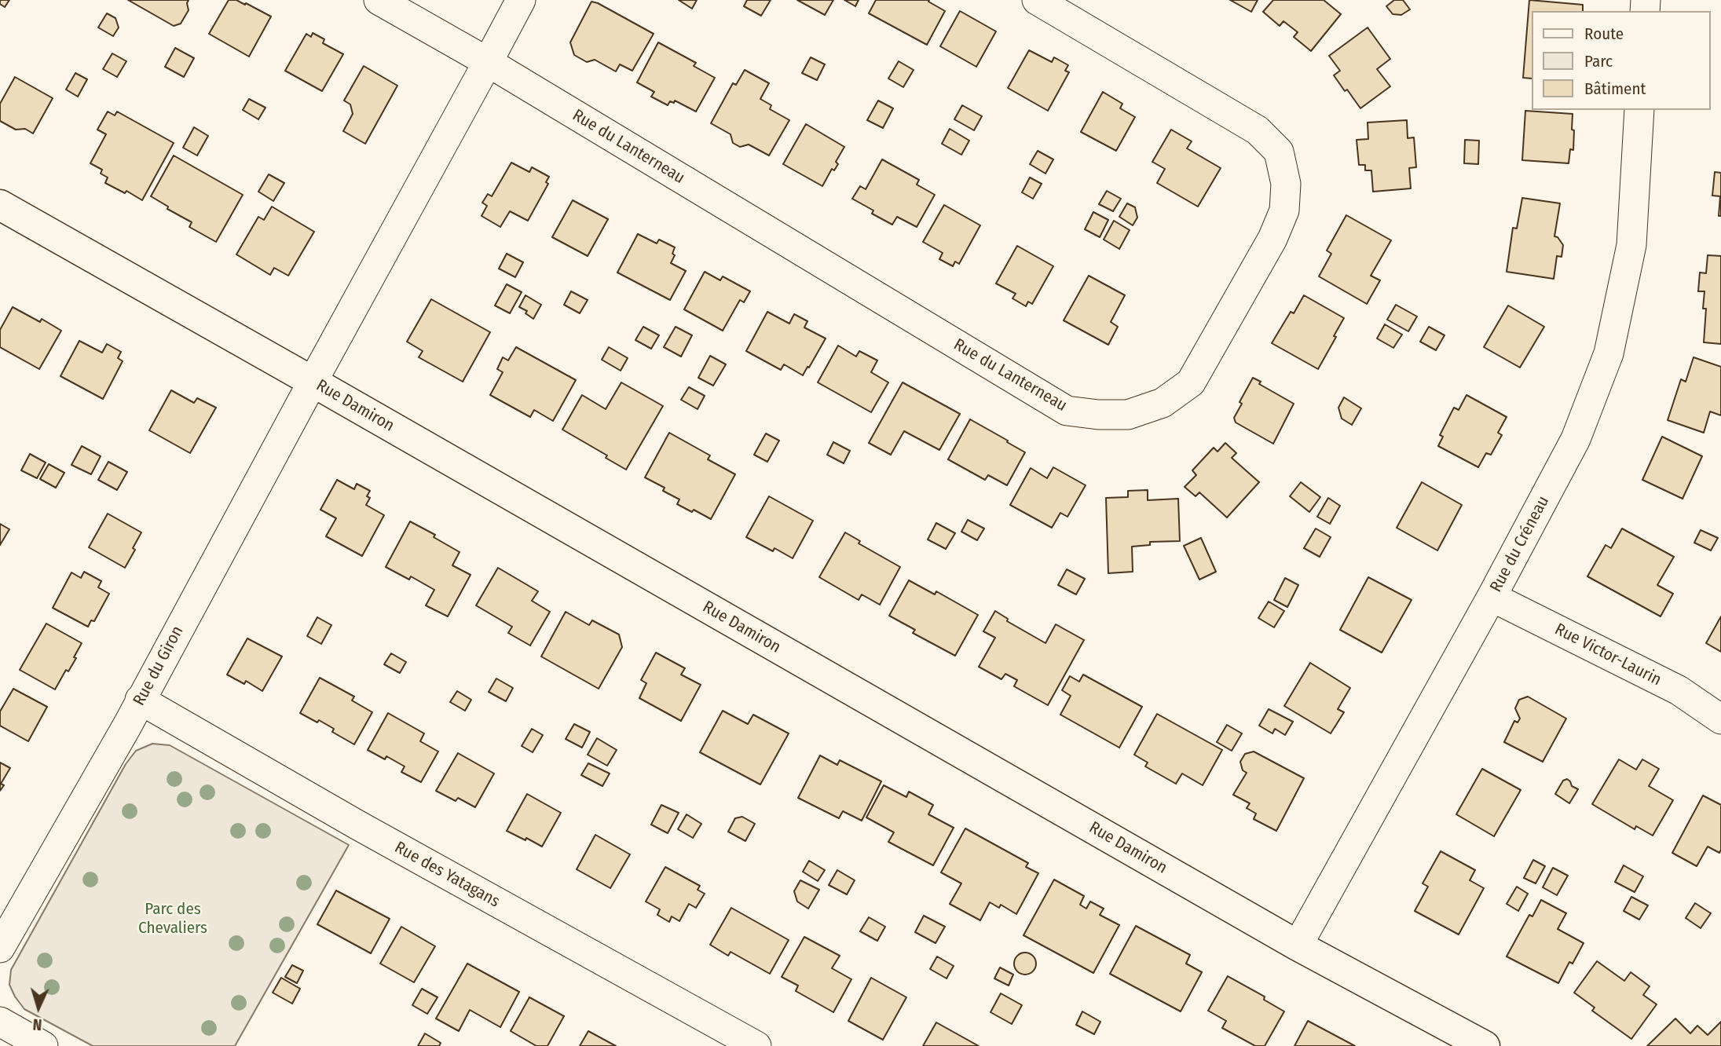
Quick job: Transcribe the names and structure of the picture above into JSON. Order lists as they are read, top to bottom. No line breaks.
{"streets":{"street":["Rue du Lanterneau","Rue Damiron","Rue du Créneau","Rue Victor-Laurin","Rue du Giron","Rue des Yatagans"]},"crossings":[["Rue Damiron","Rue du Créneau"],["Rue Damiron","Rue du Giron"],["Rue du Créneau","Rue Victor-Laurin"],["Rue du Giron","Rue des Yatagans"]],"parks":["Parc des Chevaliers"],"legend":["Route","Parc","Bâtiment"],"north":"bottom"}
